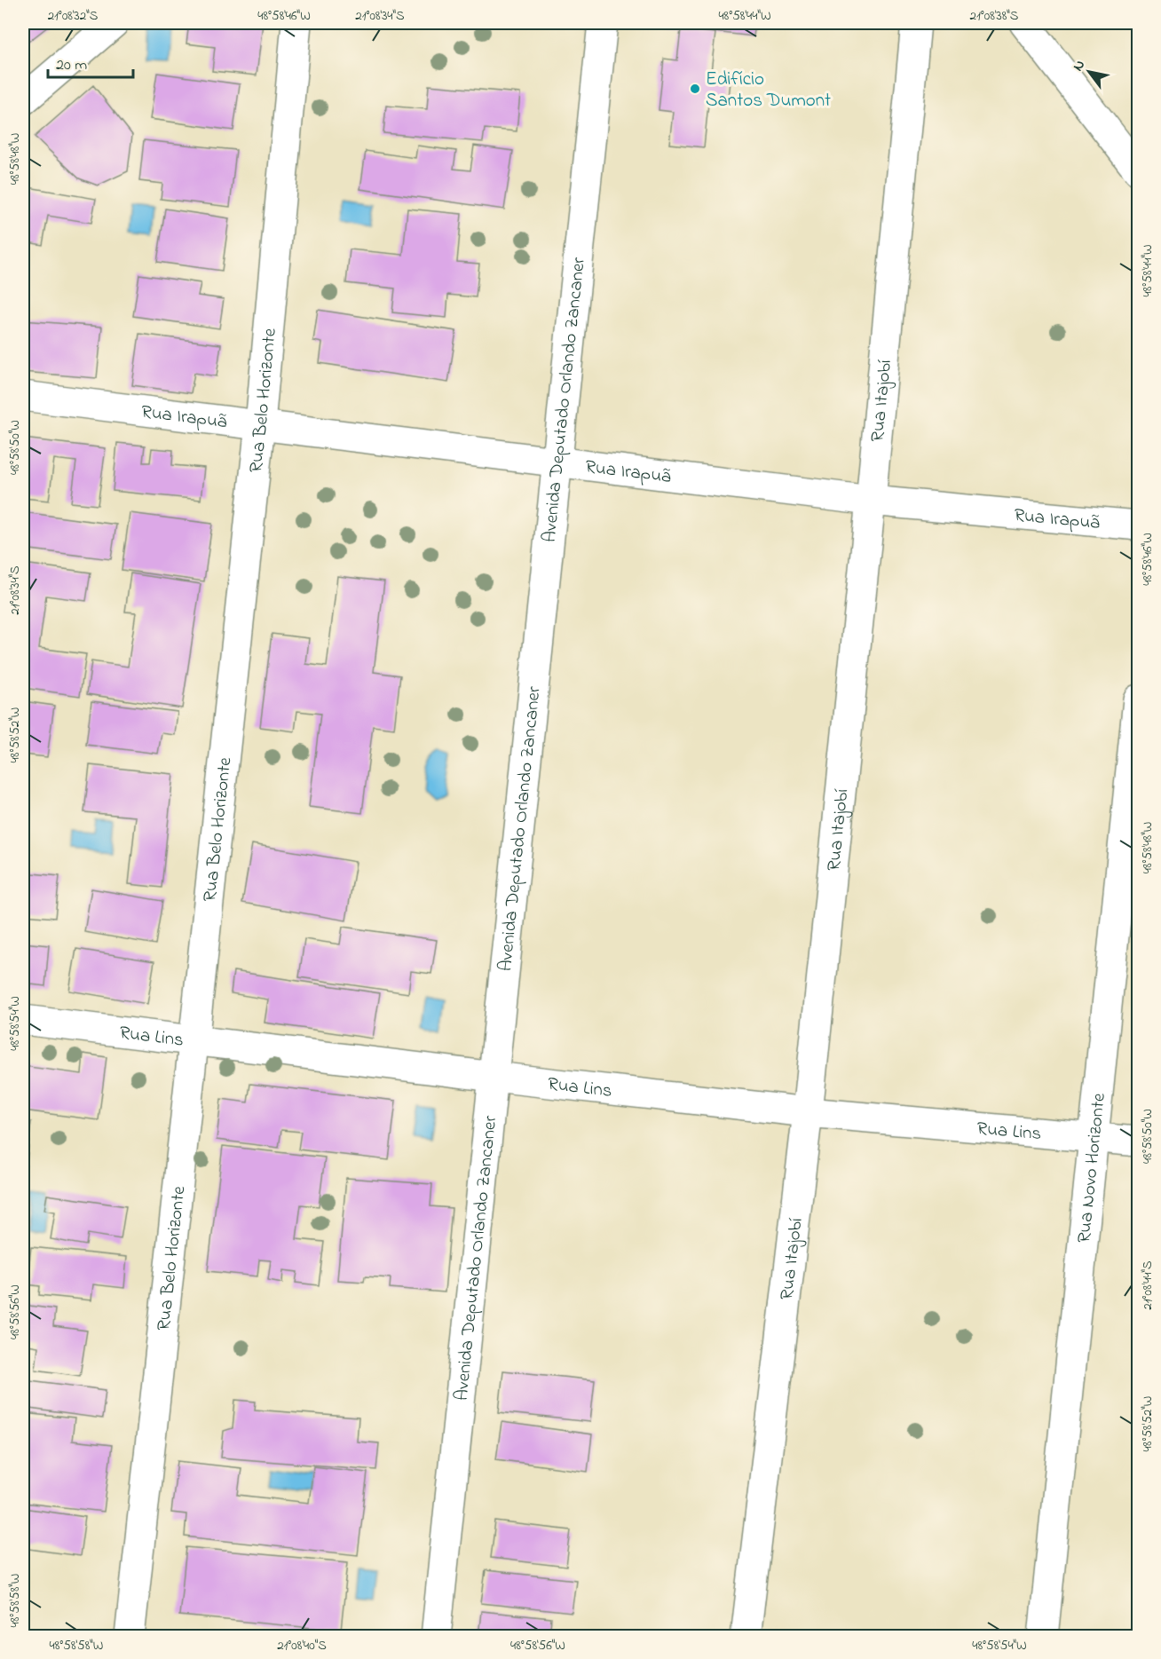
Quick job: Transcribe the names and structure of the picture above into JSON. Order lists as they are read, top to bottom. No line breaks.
{"streets":{"street":["Avenida Deputado Orlando Zancaner","Rua Belo Horizonte","Rua Itajobí","Rua Irapuã","Rua Lins","Rua Novo Horizonte"]},"crossings":[["Avenida Deputado Orlando Zancaner","Rua Irapuã"],["Avenida Deputado Orlando Zancaner","Rua Lins"],["Rua Belo Horizonte","Rua Irapuã"],["Rua Belo Horizonte","Rua Lins"],["Rua Itajobí","Rua Irapuã"],["Rua Itajobí","Rua Lins"],["Rua Lins","Rua Novo Horizonte"]],"places":["Edifício Santos Dumont"],"scale_bar":"20 m","north":"top left","coordinates":["21°08'32\"S","48°58'46\"W","21°08'34\"S","48°58'44\"W","21°08'38\"S","48°58'48\"W","48°58'50\"W","48°58'52\"W","48°58'54\"W","21°08'44\"S","48°58'56\"W","48°58'58\"W","21°08'40\"S"]}
